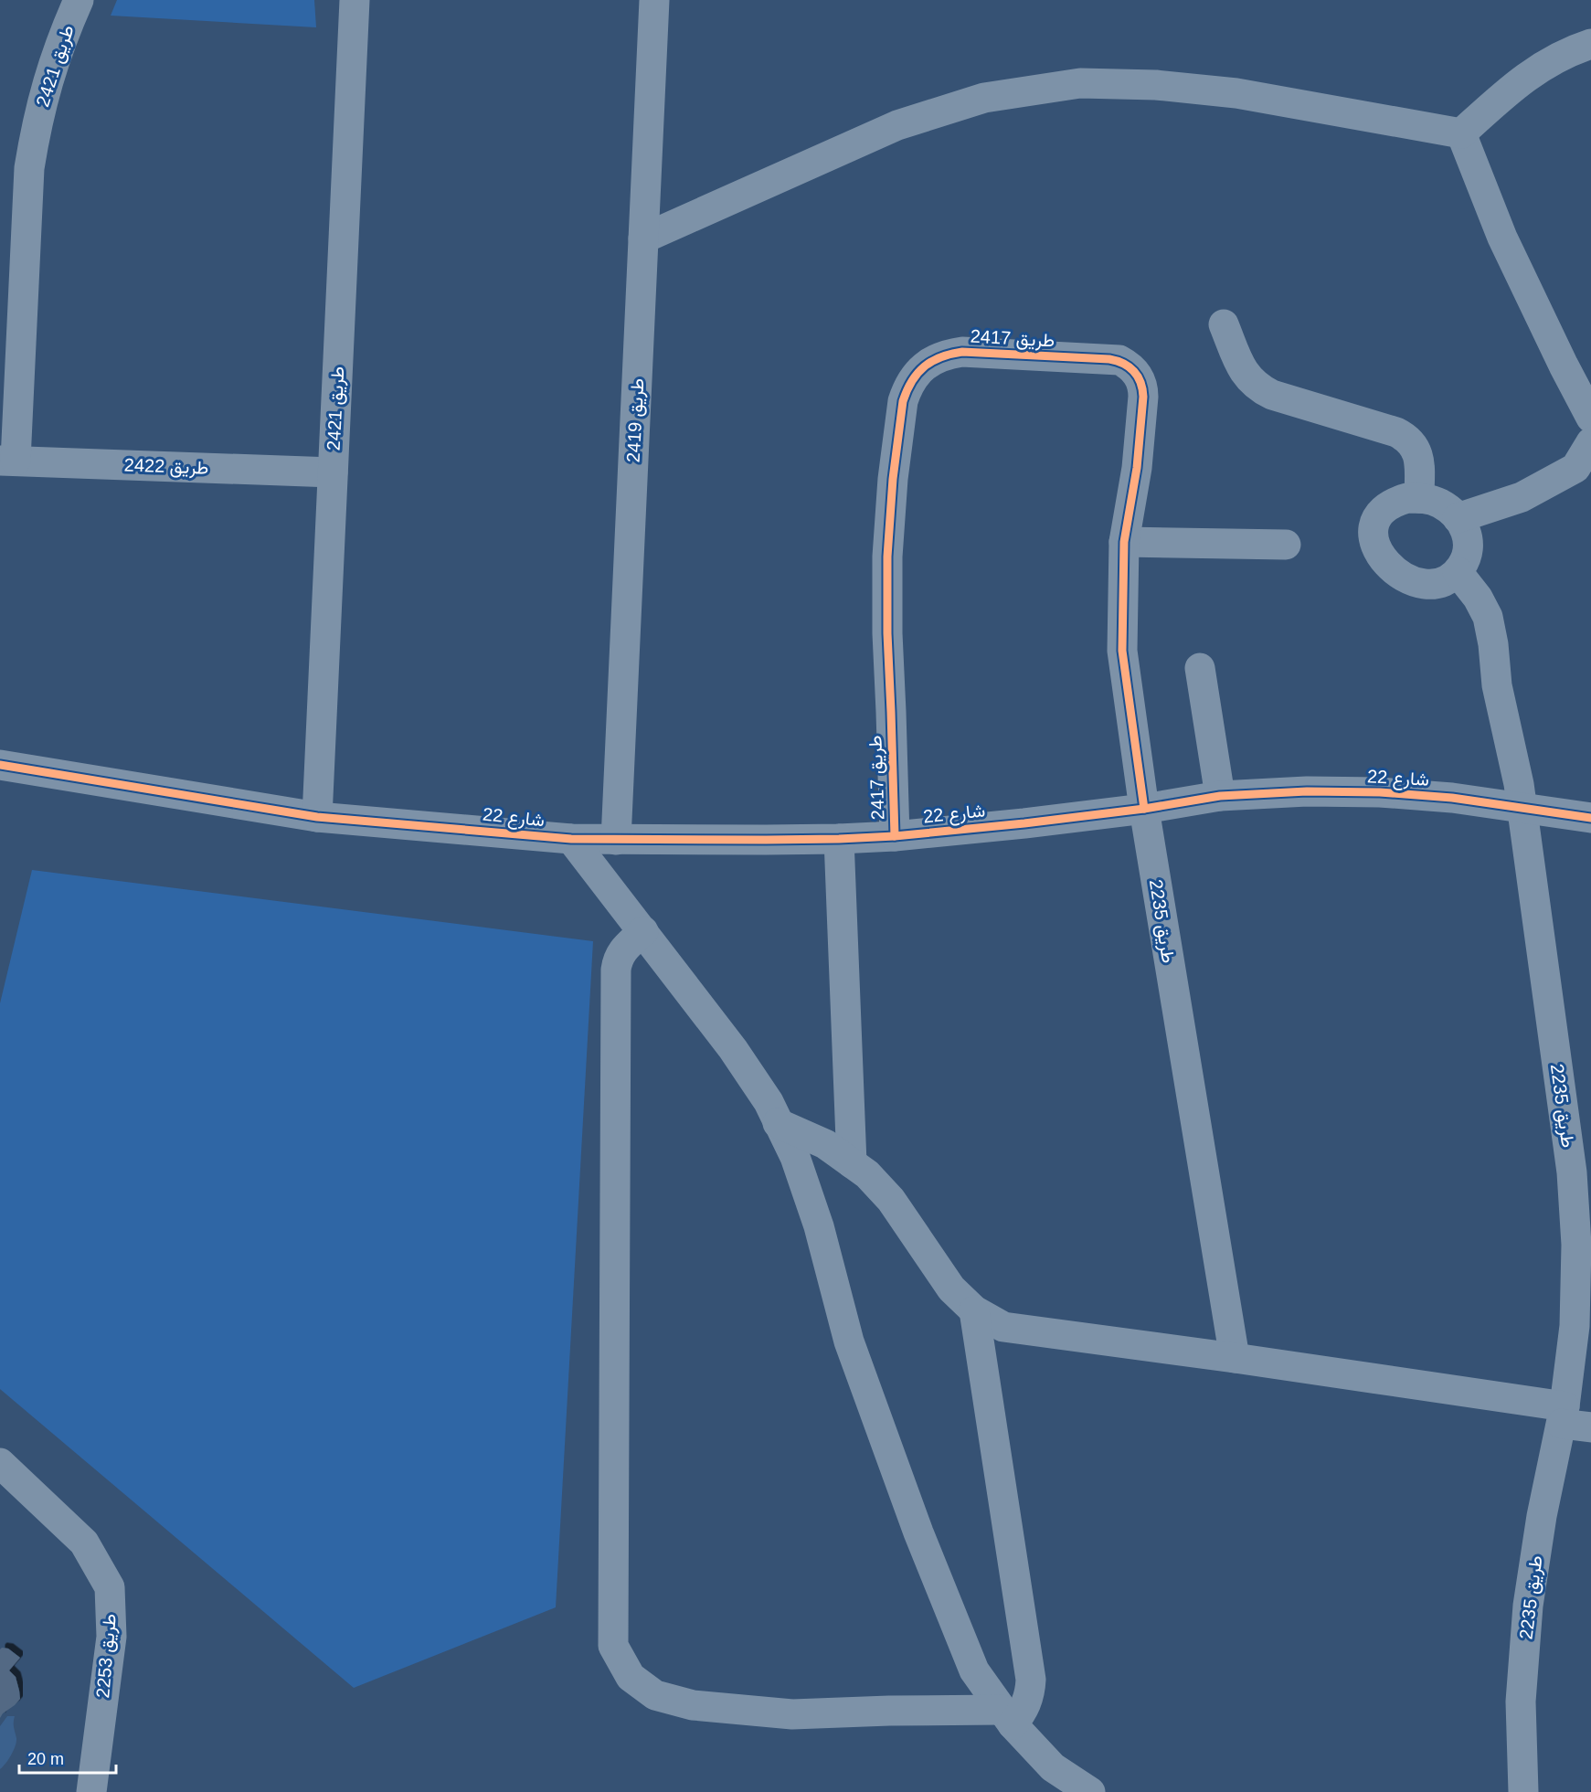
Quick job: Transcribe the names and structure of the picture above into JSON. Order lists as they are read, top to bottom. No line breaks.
{"streets":{"street":["طريق 2421","طريق 2417","طريق 2419","طريق 2422","شارع 22","طريق 2235","طريق 2253"]},"crossings":[["طريق 2421","طريق 2422"],["طريق 2421","شارع 22"],["طريق 2417","شارع 22"],["طريق 2417","طريق 2235"],["طريق 2419","شارع 22"],["شارع 22","طريق 2235"]],"scale_bar":"20 m"}
